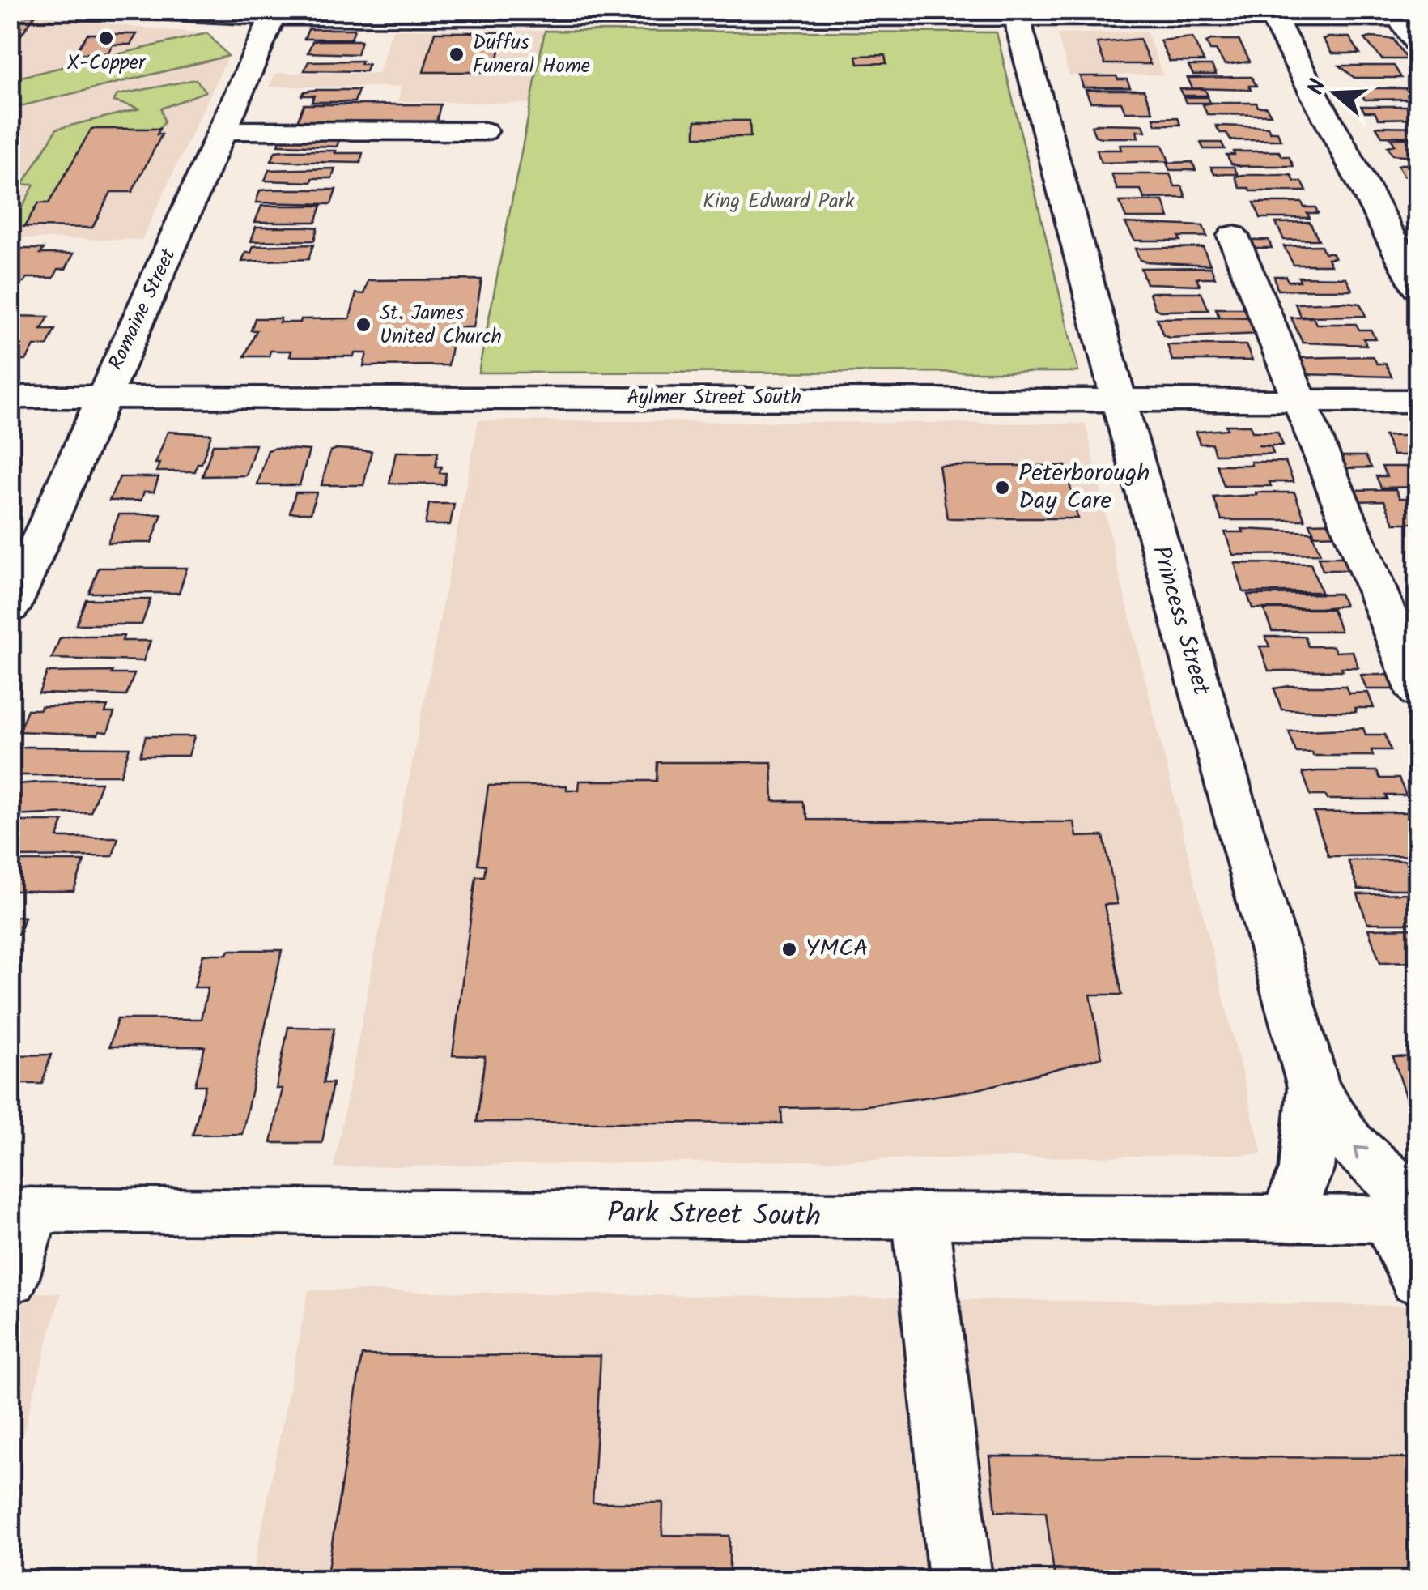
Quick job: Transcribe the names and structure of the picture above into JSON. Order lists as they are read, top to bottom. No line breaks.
{"streets":{"street":["Romaine Street","Aylmer Street South","Princess Street","Park Street South"]},"crossings":[["Romaine Street","Aylmer Street South"],["Aylmer Street South","Princess Street"],["Princess Street","Park Street South"]],"parks":["King Edward Park"],"places":["X-Copper","Duffus Funeral Home","St. James United Church","Peterborough Day Care","YMCA"],"north":"left"}
